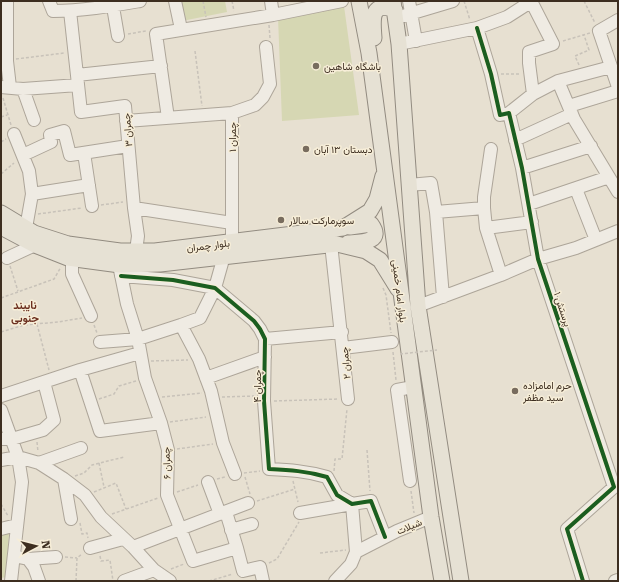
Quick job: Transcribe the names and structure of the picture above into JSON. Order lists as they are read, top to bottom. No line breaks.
{"streets":{"main road":["بلوار چمران","بلوار امام خمینی"],"street":["چمران ۳","چمران ۱","پرستش ۱","چمران ۲","چمران ۴","چمران ۶","شیلات"]},"crossings":[["چمران ۳","چمران ۱"],["چمران ۳","بلوار چمران"],["چمران ۱","بلوار چمران"],["بلوار چمران","بلوار امام خمینی"],["بلوار چمران","چمران ۲"],["بلوار چمران","چمران ۶"],["بلوار امام خمینی","شیلات"]],"districts":["نایبند جنوبی"],"places":["باشگاه شاهین","دبستان ۱۳ آبان","سوپرمارکت سالار","حرم امامزاده سید مظفر"],"north":"right"}
